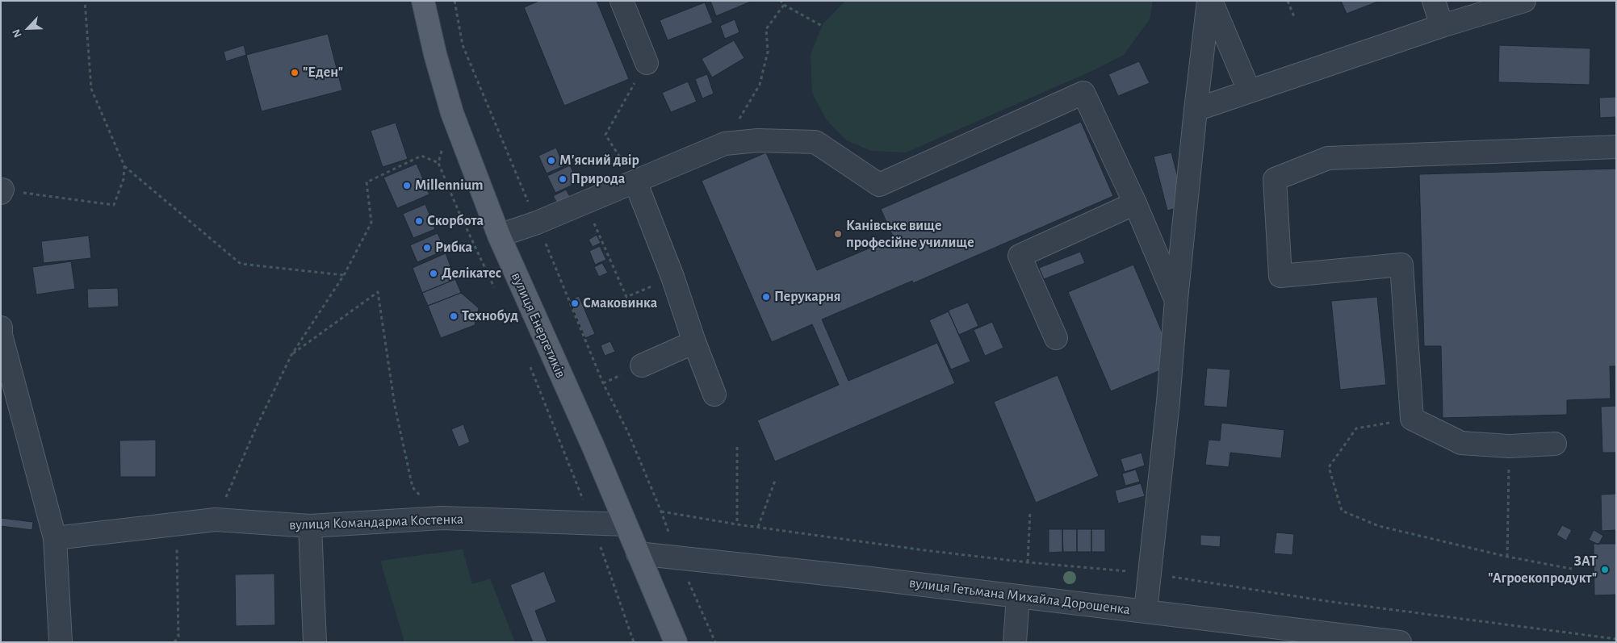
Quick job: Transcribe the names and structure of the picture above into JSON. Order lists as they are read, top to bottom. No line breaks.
{"streets":{"main road":["вулиця Енергетиків"],"street":["вулиця Командарма Костенка","вулиця Гетьмана Михайла Дорошенка"]},"crossings":[["вулиця Енергетиків","вулиця Командарма Костенка"],["вулиця Енергетиків","вулиця Гетьмана Михайла Дорошенка"]],"places":["\"Еден\"","М'ясний двір","Природа","Millennium","Скорбота","Канівське вище професійне училище","Рибка","Делікатес","Перукарня","Смаковинка","Технобуд","ЗАТ \"Агроекопродукт\""],"north":"bottom left"}
